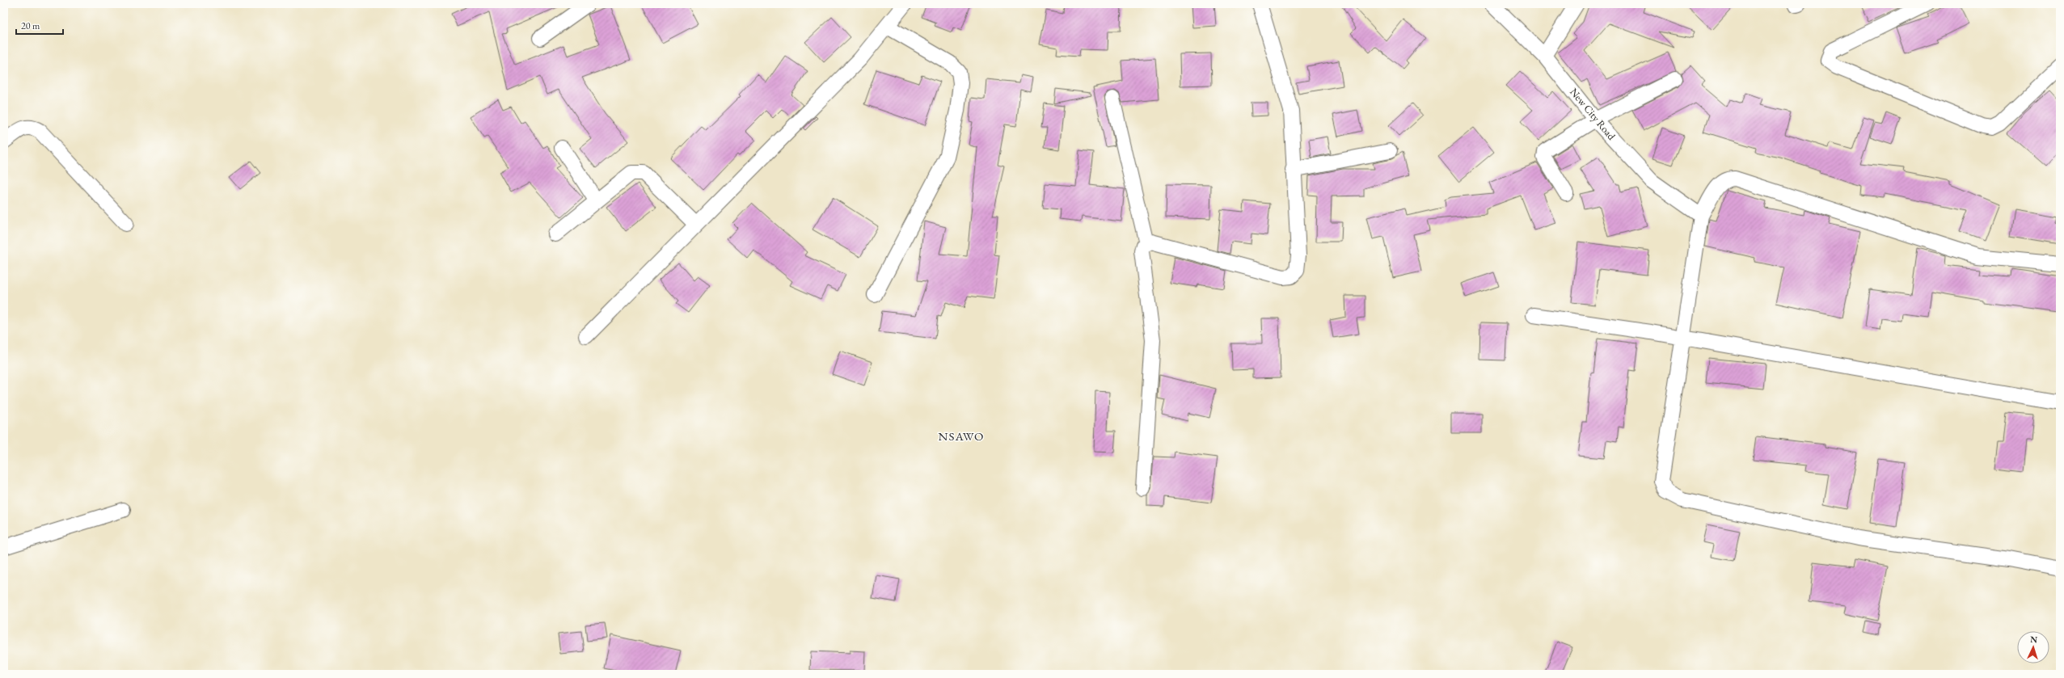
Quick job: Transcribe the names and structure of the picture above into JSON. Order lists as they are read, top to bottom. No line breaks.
{"streets":{"street":["New City Road"]},"districts":["NSAWO"],"scale_bar":"20 m","north":"top"}
